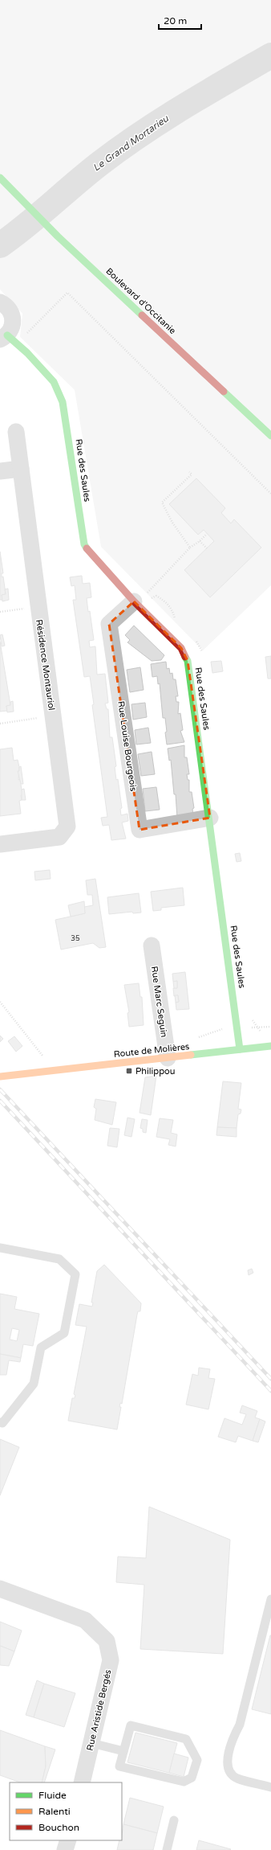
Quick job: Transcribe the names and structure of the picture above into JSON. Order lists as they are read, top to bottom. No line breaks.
{"streets":{"street":["Boulevard d'Occitanie","Rue des Saules","Résidence Montauriol","Rue Louise Bourgeois","Rue Marc Seguin","Route de Molières","Rue Aristide Bergés"]},"crossings":[["Rue des Saules","Rue Louise Bourgeois"],["Rue des Saules","Route de Molières"],["Rue Marc Seguin","Route de Molières"]],"water":["Le Grand Mortarieu"],"places":{"transit":["Philippou"]},"house_numbers":["35"],"legend":["Fluide","Ralenti","Bouchon"],"scale_bar":"20 m"}
